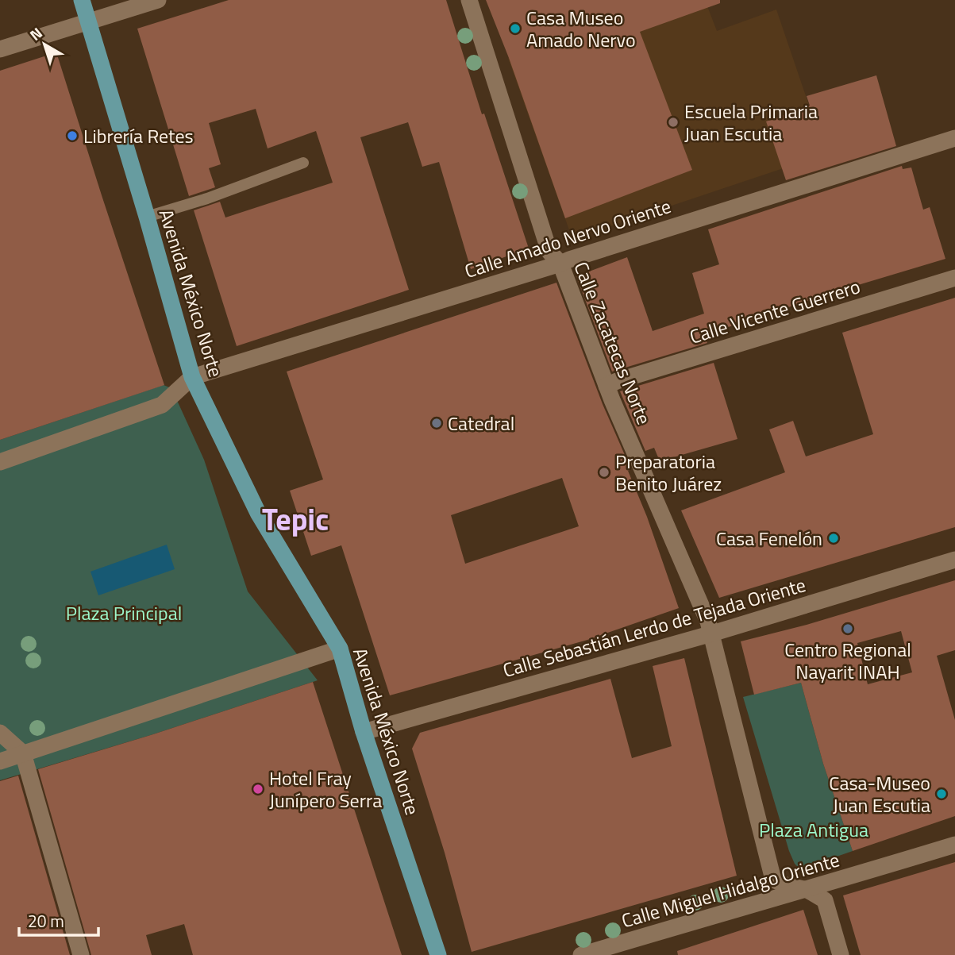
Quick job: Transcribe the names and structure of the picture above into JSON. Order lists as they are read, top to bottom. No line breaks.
{"streets":{"main road":["Avenida México Norte"],"street":["Calle Amado Nervo Oriente","Calle Vicente Guerrero","Calle Zacatecas Norte","Calle Sebastián Lerdo de Tejada Oriente","Calle Miguel Hidalgo Oriente"]},"crossings":[["Calle Amado Nervo Oriente","Avenida México Norte"],["Calle Amado Nervo Oriente","Calle Zacatecas Norte"],["Avenida México Norte","Calle Sebastián Lerdo de Tejada Oriente"],["Calle Vicente Guerrero","Calle Zacatecas Norte"],["Calle Zacatecas Norte","Calle Sebastián Lerdo de Tejada Oriente"],["Calle Zacatecas Norte","Calle Miguel Hidalgo Oriente"]],"districts":["Tepic"],"parks":["Plaza Principal","Plaza Antigua"],"places":["Casa Museo Amado Nervo","Escuela Primaria Juan Escutia","Librería Retes","Catedral","Preparatoria Benito Juárez","Casa Fenelón","Centro Regional Nayarit INAH","Hotel Fray Junípero Serra","Casa-Museo Juan Escutia"],"scale_bar":"20 m","north":"top left"}
